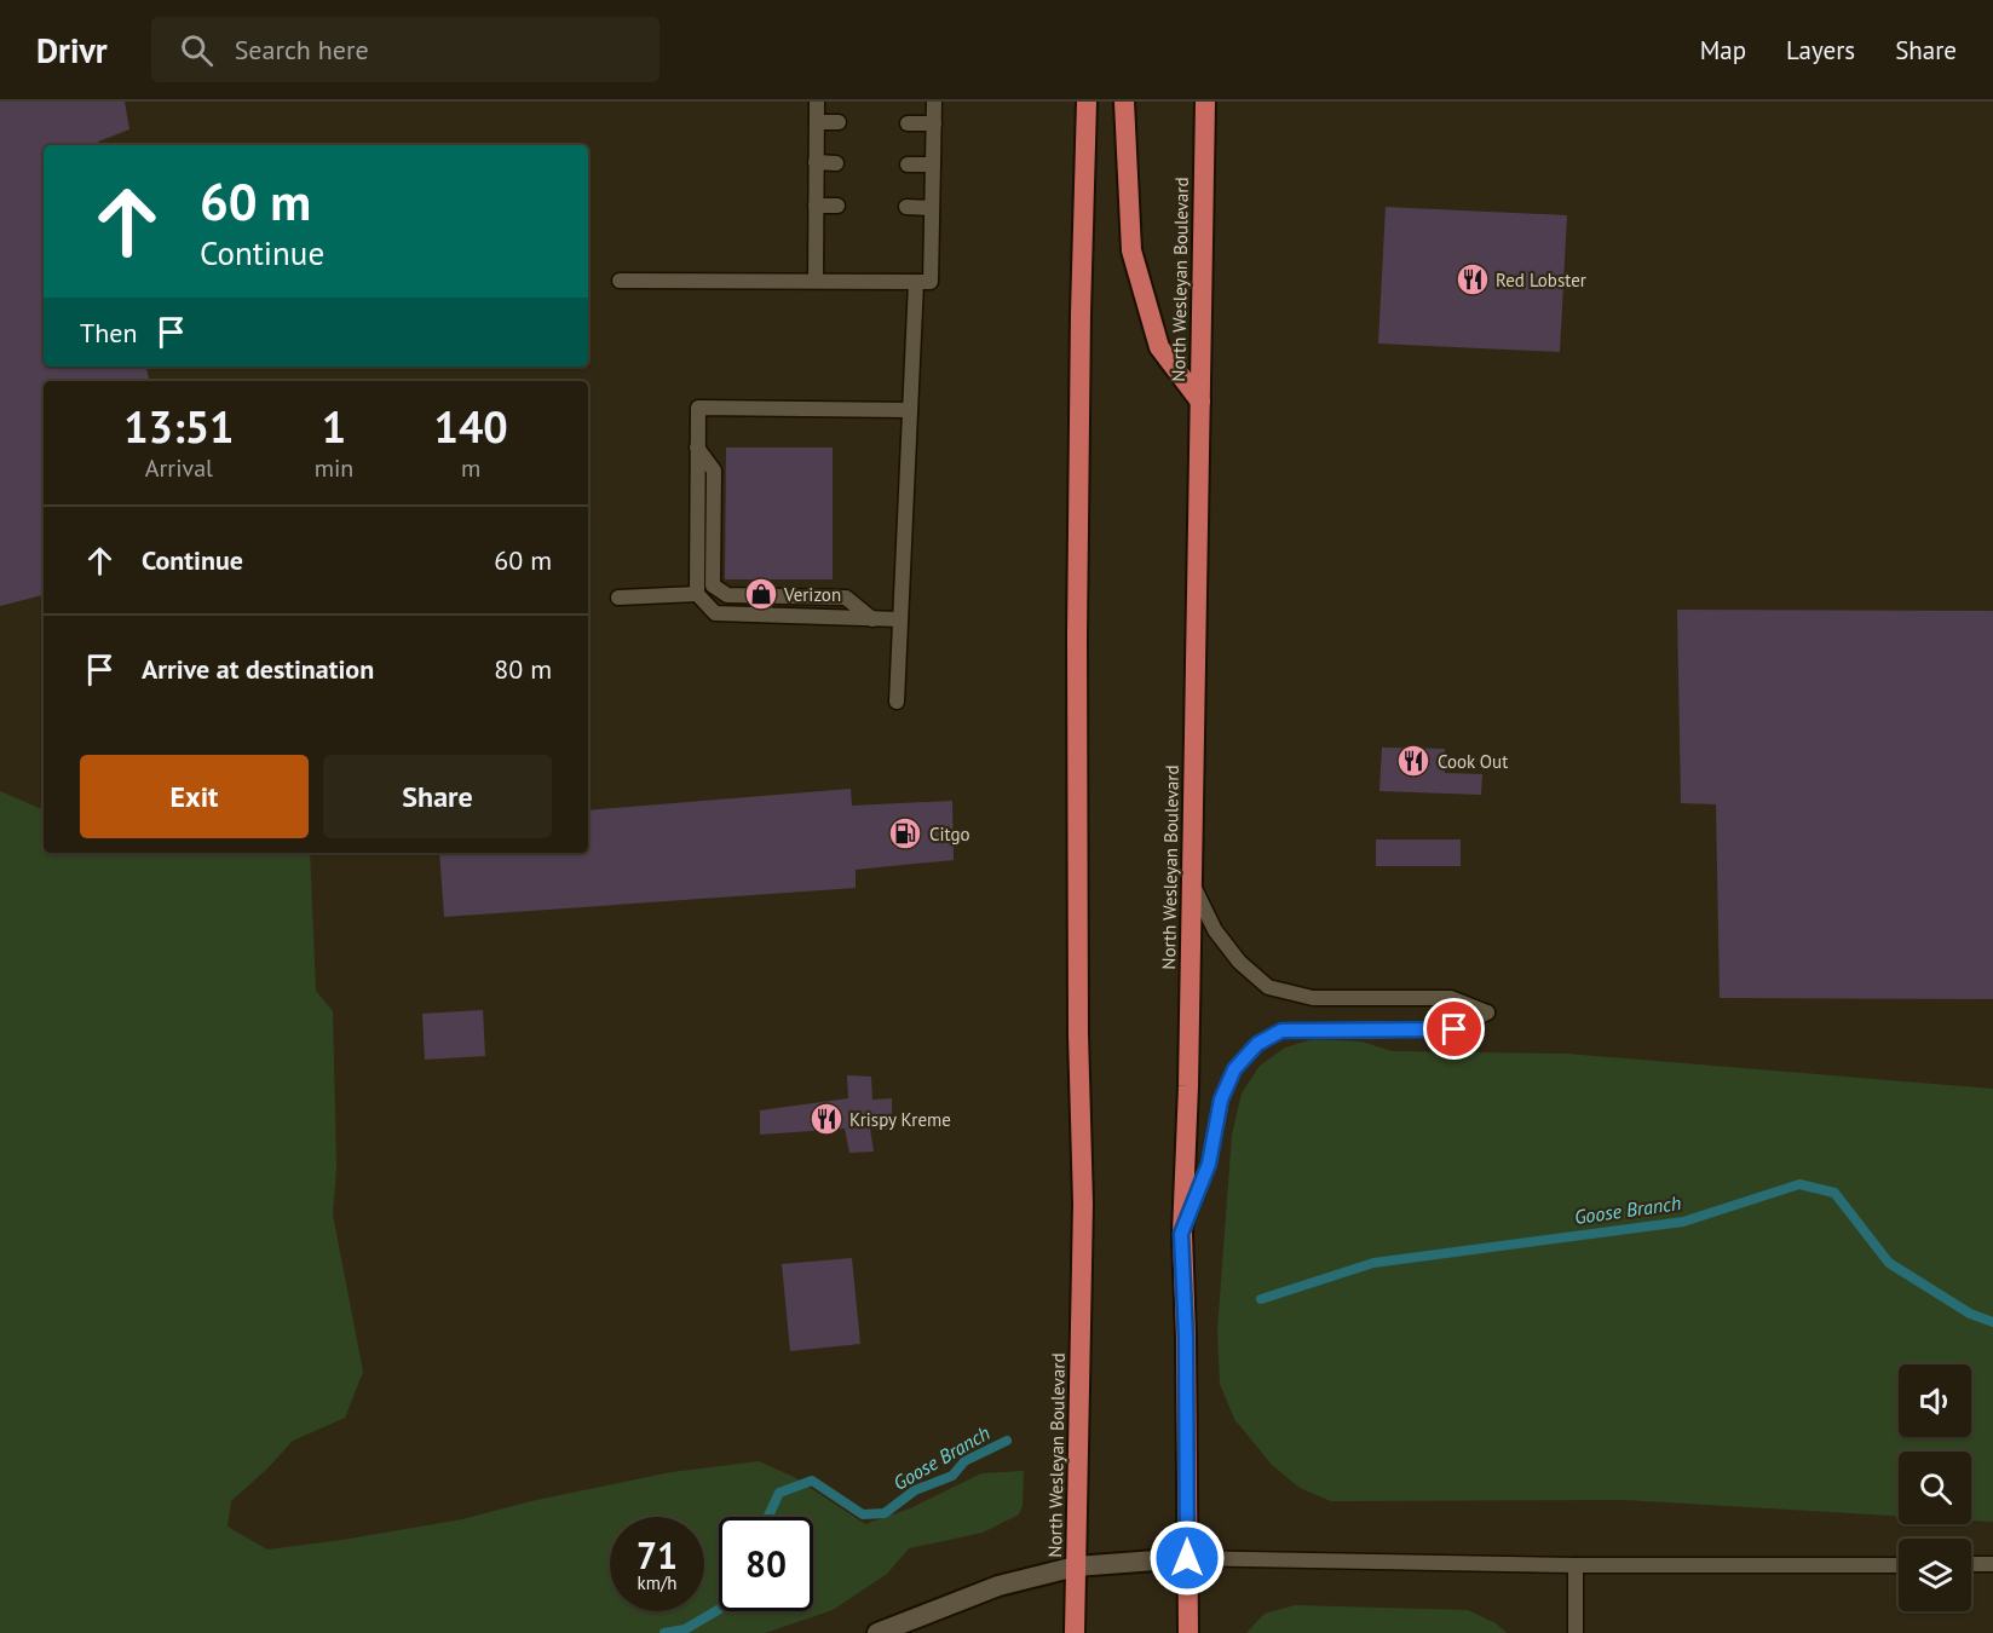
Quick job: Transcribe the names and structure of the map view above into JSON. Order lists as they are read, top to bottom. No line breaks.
{"streets":{"highway":["North Wesleyan Boulevard"]},"water":["Goose Branch"],"places":{"restaurant":["Red Lobster","Cook Out","Krispy Kreme"],"shop":["Verizon"],"fuel station":["Citgo"]},"page":{"header":"Drivr","search":"Search here","nav":["Map","Layers","Share"],"turn":["60 m","Continue"],"then":"Then","eta":["13:51","Arrival","1","min","140","m"],"list":[{"name":"Continue","value":"60 m"},{"name":"Arrive at destination","value":"80 m"}],"buttons":["Exit","Share"],"speed":"71 km/h","limit":"80"}}
